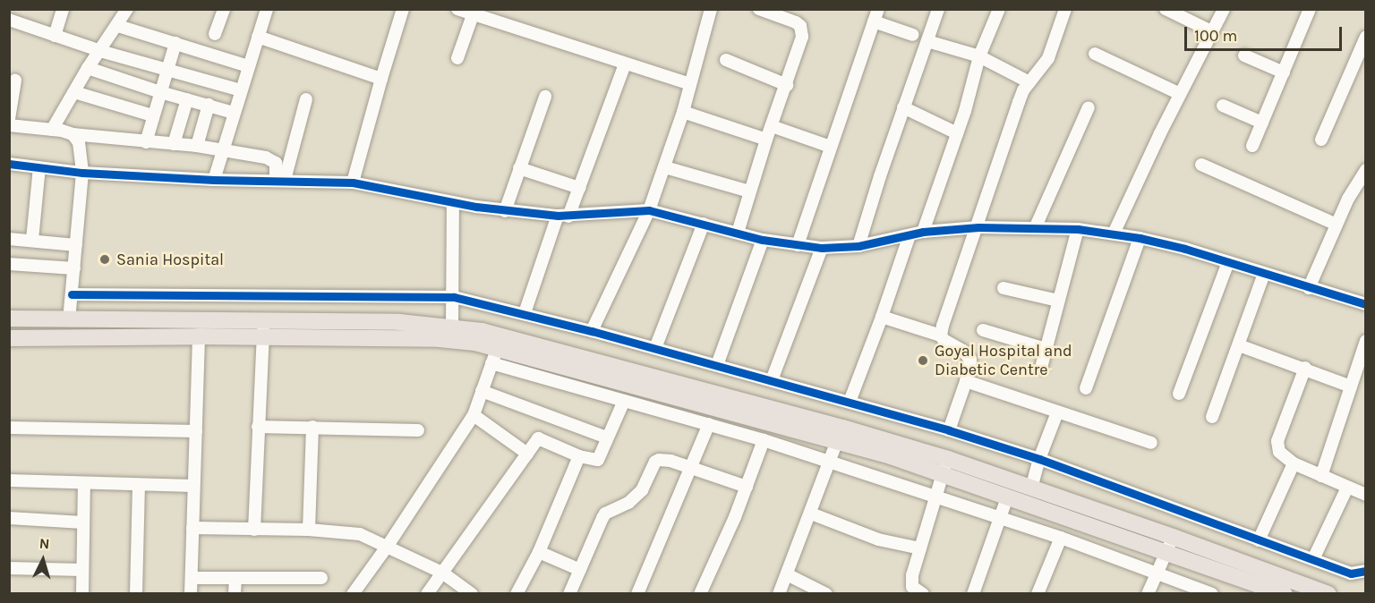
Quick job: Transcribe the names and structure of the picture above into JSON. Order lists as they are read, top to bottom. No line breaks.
{"places":["Sania Hospital","Goyal Hospital and Diabetic Centre"],"scale_bar":"100 m","north":"top"}
